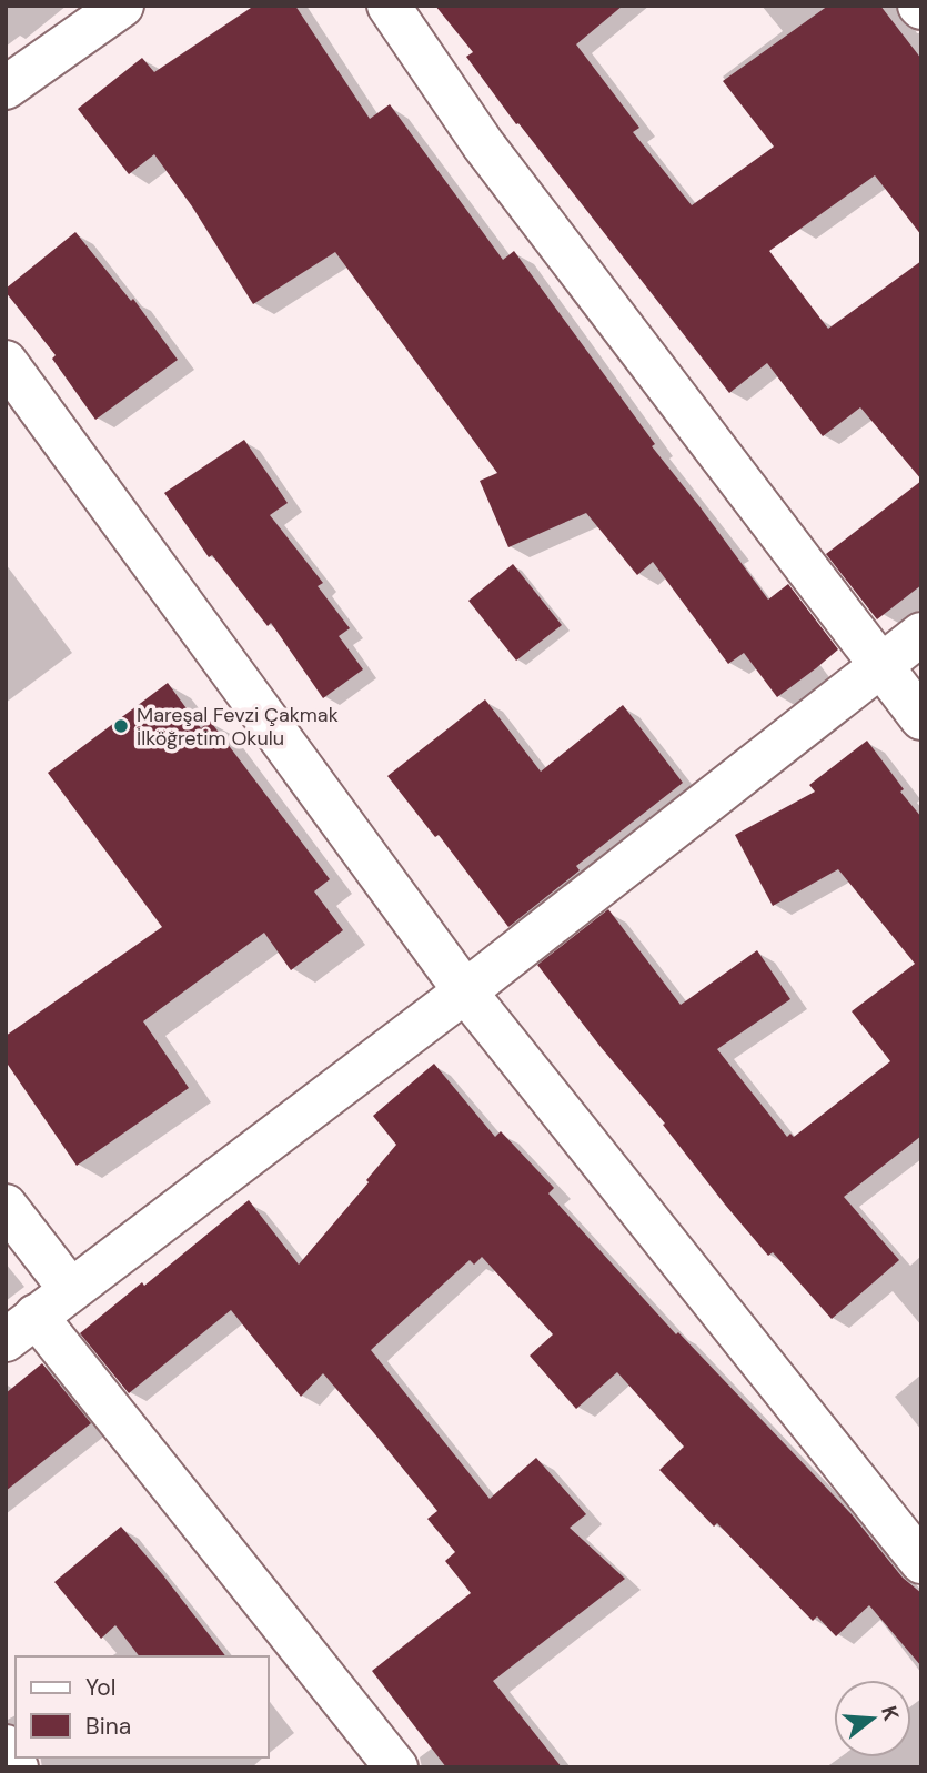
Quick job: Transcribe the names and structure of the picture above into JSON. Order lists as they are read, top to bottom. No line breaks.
{"places":["Mareşal Fevzi Çakmak İlköğretim Okulu"],"legend":["Yol","Bina"],"north":"right"}
